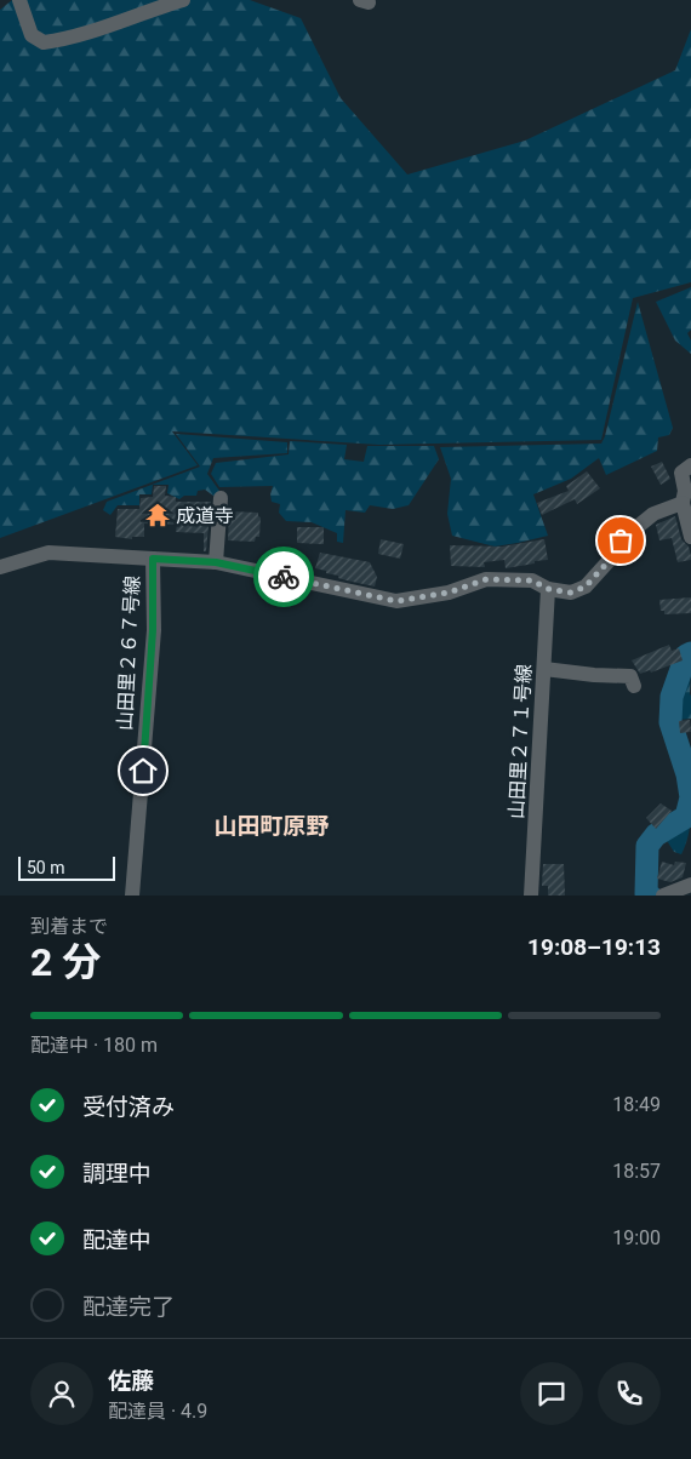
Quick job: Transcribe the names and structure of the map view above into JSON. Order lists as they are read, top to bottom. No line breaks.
{"streets":{"street":["山田里２６７号線","山田里２７１号線"]},"districts":["山田町原野"],"places":{"temple":["成道寺"]},"scale_bar":"50 m","page":{"scale":"50 m","heading":["2 分","到着まで","19:08–19:13"],"panel":["佐藤","配達員 · 4.9"],"bar":"配達中 · 180 m","list":[["受付済み","18:49"],["調理中","18:57"],["配達中","19:00"],"配達完了"]}}
